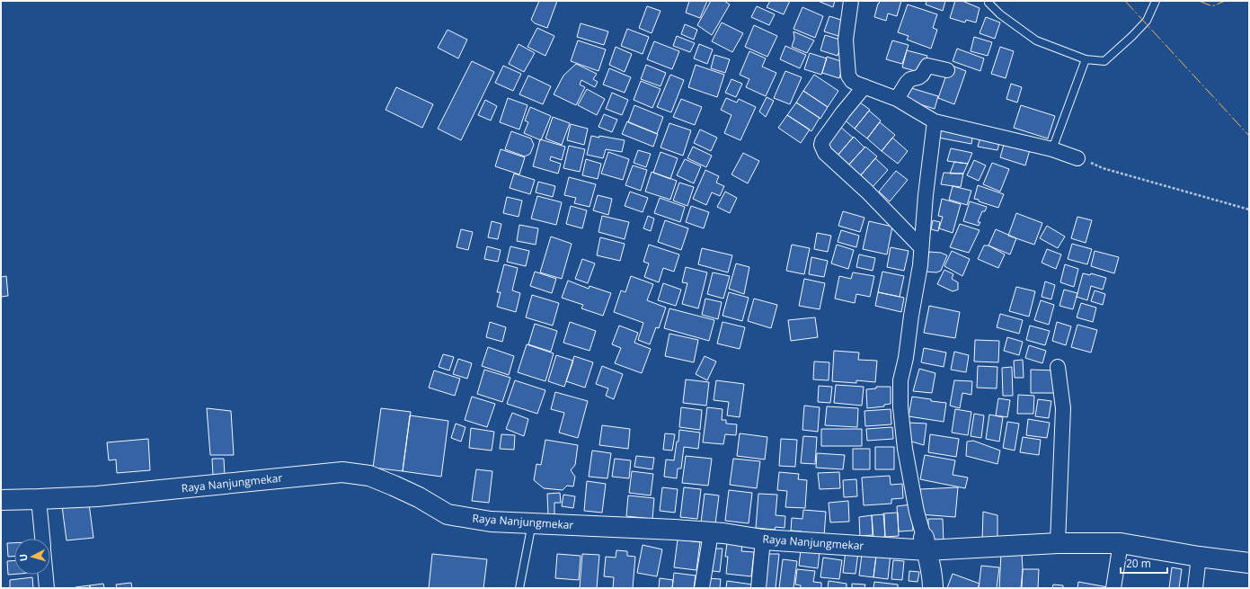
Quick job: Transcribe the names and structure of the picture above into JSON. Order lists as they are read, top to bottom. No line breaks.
{"streets":{"street":["Raya Nanjungmekar"]},"scale_bar":"20 m","north":"left"}
